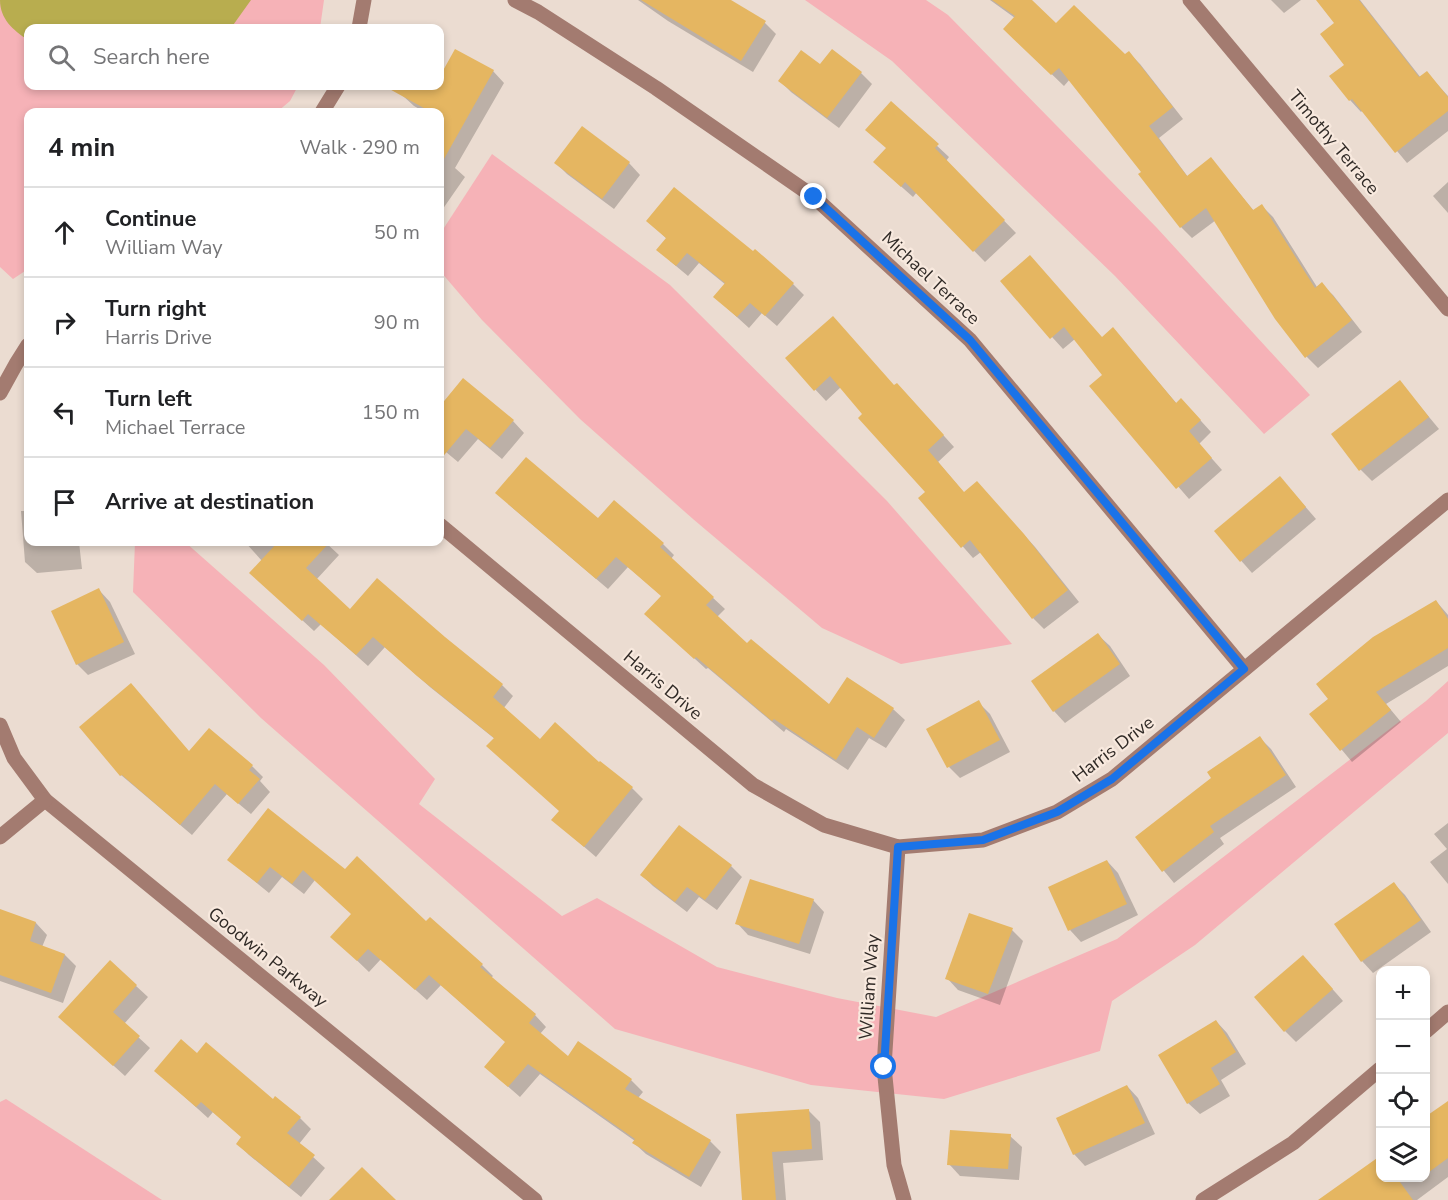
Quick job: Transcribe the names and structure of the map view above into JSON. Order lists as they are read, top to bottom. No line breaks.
{"streets":{"street":["Timothy Terrace","Michael Terrace","Harris Drive","Goodwin Parkway","William Way"]},"crossings":[["Michael Terrace","Harris Drive"],["Harris Drive","William Way"]],"page":{"search":"Search here","heading":["4 min","Walk · 290 m"],"list":[["Continue","William Way","50 m"],["Turn right","Harris Drive","90 m"],["Turn left","Michael Terrace","150 m"],"Arrive at destination"],"map_buttons":["+","−"]}}
